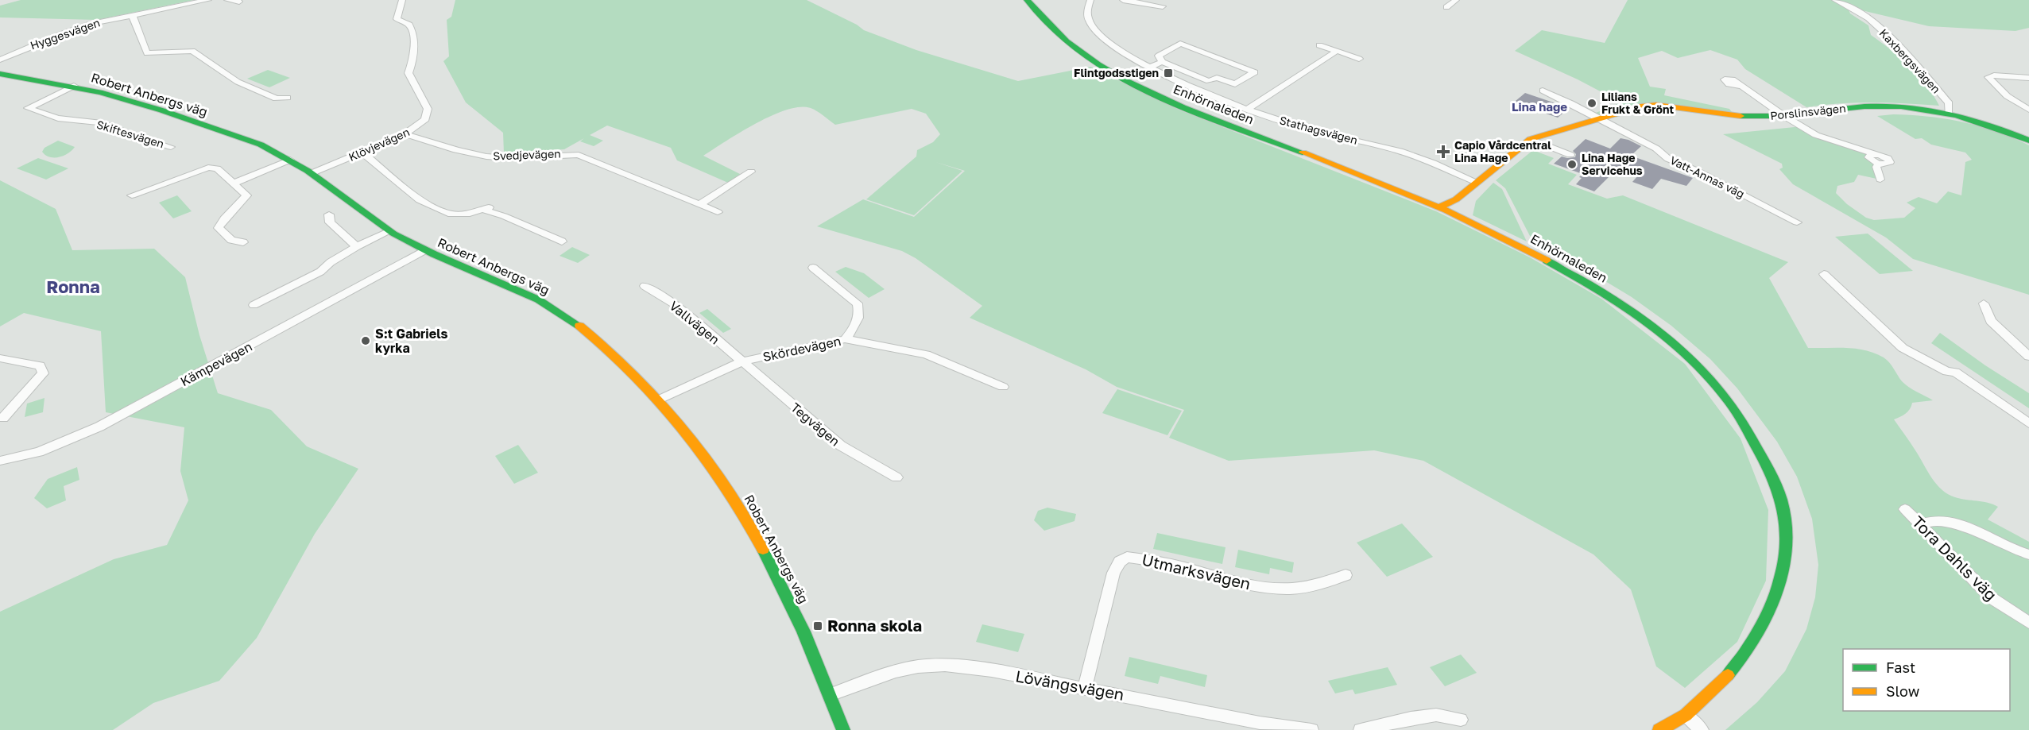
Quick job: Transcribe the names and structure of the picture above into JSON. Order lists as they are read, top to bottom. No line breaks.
{"streets":{"street":["Hyggesvägen","Kaxbergsvägen","Robert Anbergs väg","Enhörnaleden","Porslinsvägen","Stathagsvägen","Skiftesvägen","Klövjevägen","Svedjevägen","Vatt-Annas väg","Vallvägen","Skördevägen","Kämpevägen","Tegvägen","Tora Dahls väg","Utmarksvägen","Lövängsvägen"]},"crossings":[["Kaxbergsvägen","Porslinsvägen"],["Robert Anbergs väg","Skiftesvägen"],["Robert Anbergs väg","Klövjevägen"],["Robert Anbergs väg","Skördevägen"],["Robert Anbergs väg","Kämpevägen"],["Robert Anbergs väg","Lövängsvägen"],["Enhörnaleden","Porslinsvägen"],["Porslinsvägen","Stathagsvägen"],["Porslinsvägen","Vatt-Annas väg"],["Klövjevägen","Svedjevägen"],["Vallvägen","Skördevägen"],["Vallvägen","Tegvägen"],["Skördevägen","Tegvägen"],["Utmarksvägen","Lövängsvägen"]],"districts":["Lina hage","Ronna"],"places":{"transit":["Flintgodsstigen","Ronna skola"],"other":["Lilians Frukt & Grönt","Lina Hage Servicehus","S:t Gabriels kyrka"],"health":["Capio Vårdcentral Lina Hage"]},"legend":["Fast","Slow"]}
